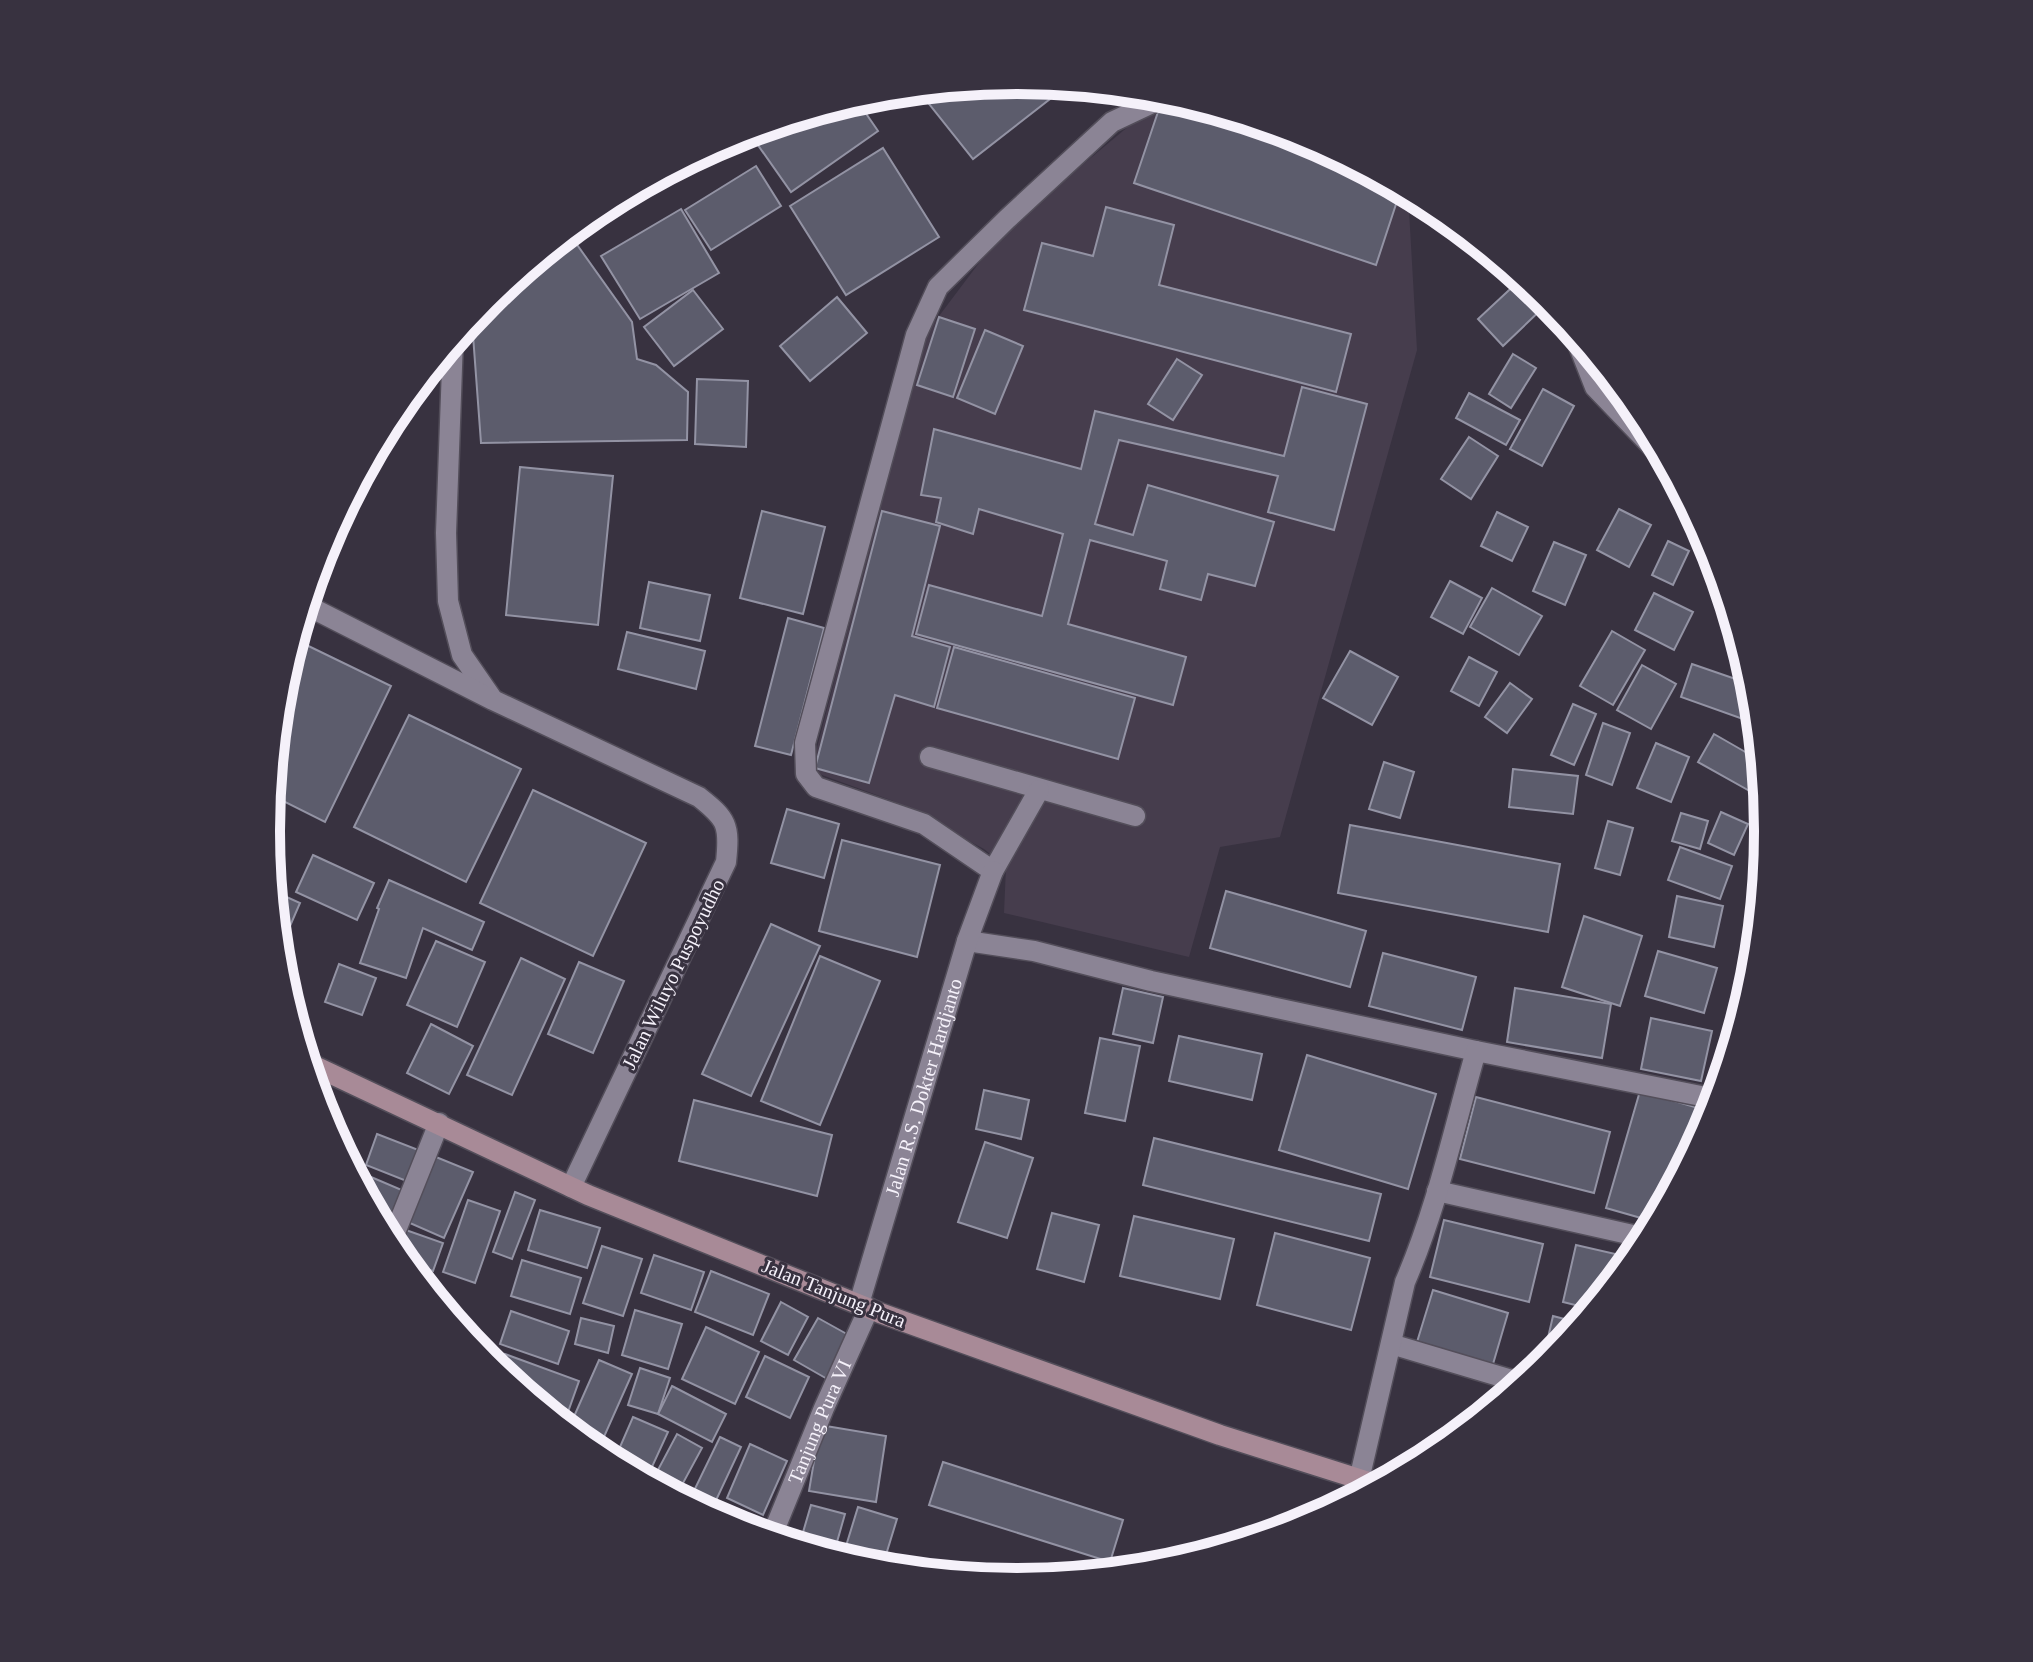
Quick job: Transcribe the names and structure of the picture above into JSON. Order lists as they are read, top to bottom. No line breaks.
{"streets":{"street":["Jalan Wiluyo Puspoyudho","Jalan R.S. Dokter Hardjanto","Jalan Tanjung Pura","Tanjung Pura VI"]},"crossings":[["Jalan Wiluyo Puspoyudho","Jalan Tanjung Pura"],["Jalan R.S. Dokter Hardjanto","Jalan Tanjung Pura"],["Jalan R.S. Dokter Hardjanto","Tanjung Pura VI"],["Jalan Tanjung Pura","Tanjung Pura VI"]]}
